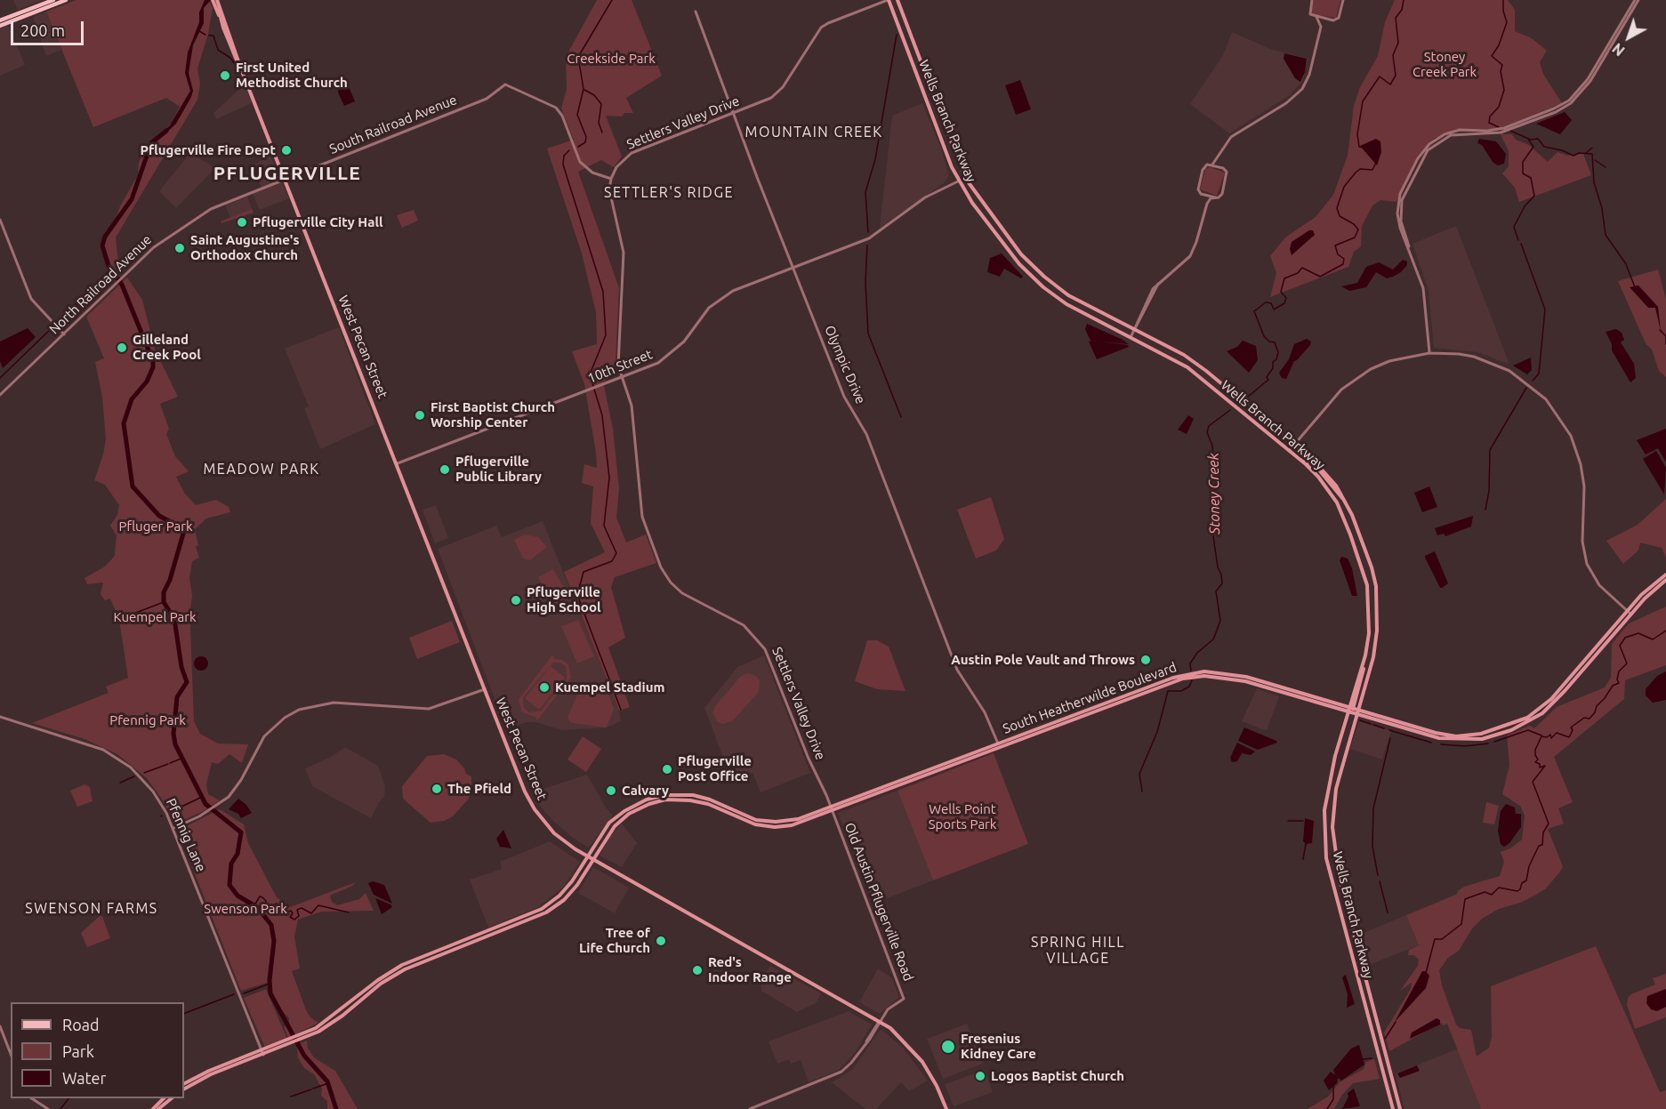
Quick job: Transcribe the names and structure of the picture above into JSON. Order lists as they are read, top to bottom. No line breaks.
{"streets":{"main road":["Wells Branch Parkway","West Pecan Street","South Heatherwilde Boulevard"],"street":["Settlers Valley Drive","South Railroad Avenue","North Railroad Avenue","Olympic Drive","10th Street","Pfennig Lane","Old Austin Pflugerville Road"]},"crossings":[["Wells Branch Parkway","Settlers Valley Drive"],["Wells Branch Parkway","10th Street"],["Wells Branch Parkway","South Heatherwilde Boulevard"],["Settlers Valley Drive","South Railroad Avenue"],["Settlers Valley Drive","Olympic Drive"],["Settlers Valley Drive","10th Street"],["Settlers Valley Drive","South Heatherwilde Boulevard"],["Settlers Valley Drive","Old Austin Pflugerville Road"],["South Railroad Avenue","North Railroad Avenue"],["South Railroad Avenue","West Pecan Street"],["North Railroad Avenue","West Pecan Street"],["West Pecan Street","10th Street"],["West Pecan Street","South Heatherwilde Boulevard"],["West Pecan Street","Old Austin Pflugerville Road"],["Olympic Drive","10th Street"],["Olympic Drive","South Heatherwilde Boulevard"],["South Heatherwilde Boulevard","Old Austin Pflugerville Road"]],"districts":["MOUNTAIN CREEK","PFLUGERVILLE","SETTLER'S RIDGE","MEADOW PARK","SWENSON FARMS","SPRING HILL VILLAGE"],"water":["Stoney Creek"],"parks":["Stoney Creek Park","Creekside Park","Pfluger Park","Kuempel Park","Pfennig Park","Wells Point Sports Park","Swenson Park"],"places":["First United Methodist Church","Pflugerville Fire Dept","Pflugerville City Hall","Saint Augustine's Orthodox Church","Gilleland Creek Pool","First Baptist Church Worship Center","Pflugerville Public Library","Pflugerville High School","Austin Pole Vault and Throws","Kuempel Stadium","Pflugerville Post Office","The Pfield","Calvary","Tree of Life Church","Red's Indoor Range","Fresenius Kidney Care","Logos Baptist Church"],"legend":["Road","Park","Water"],"scale_bar":"200 m","north":"bottom left"}
